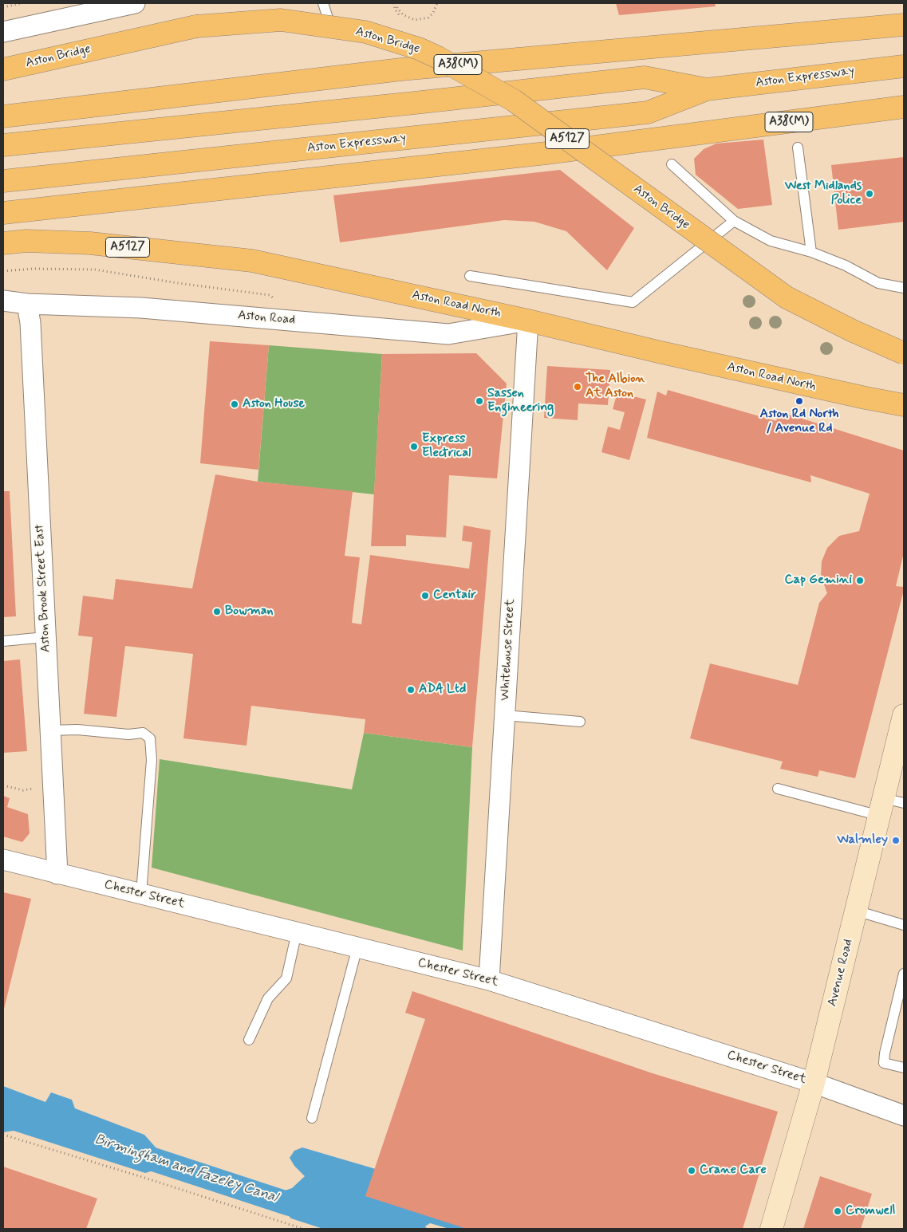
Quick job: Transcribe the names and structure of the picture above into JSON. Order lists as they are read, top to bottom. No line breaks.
{"streets":{"main road":["Aston Bridge","A38(M)","Aston Expressway","A5127","Aston Road North"],"street":["Aston Road","Aston Brook Street East","Whitehouse Street","Chester Street","Avenue Road"]},"crossings":[["Aston Road North","Aston Road"],["Aston Road North","Whitehouse Street"],["Aston Road","Aston Brook Street East"],["Aston Road","Whitehouse Street"],["Aston Brook Street East","Chester Street"],["Whitehouse Street","Chester Street"],["Chester Street","Avenue Road"]],"water":["Birmingham and Fazeley Canal"],"places":["West Midlands Police","The Albion At Aston","Sassen Engineering","Aston Rd North / Avenue Rd","Aston House","Express Electrical","Cap Gemini","Centair","Bowman","ADA Ltd","Walmley","Crane Care","Cromwell"]}
